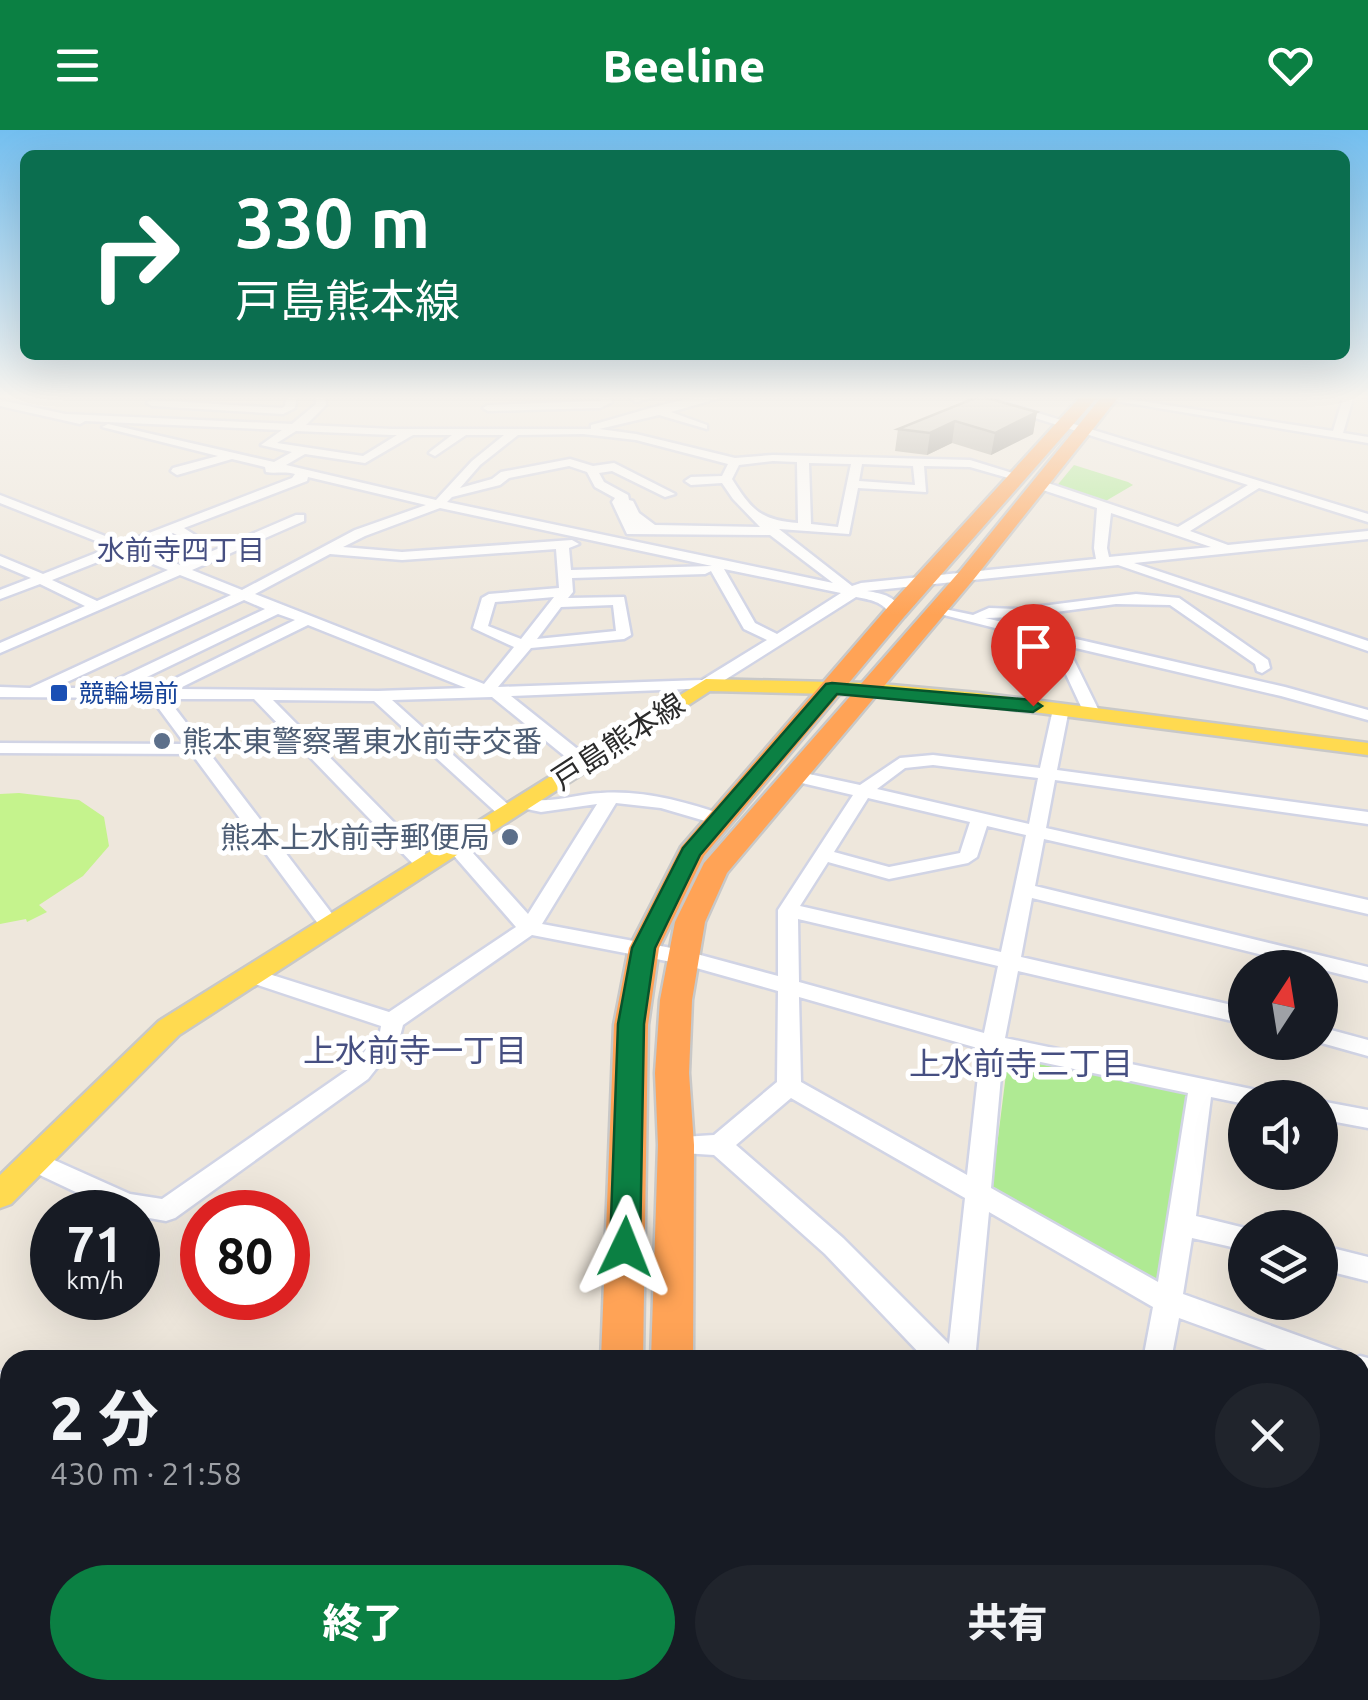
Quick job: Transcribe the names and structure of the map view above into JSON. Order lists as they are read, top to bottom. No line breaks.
{"streets":{"main road":["戸島熊本線"]},"districts":["水前寺四丁目","上水前寺一丁目","上水前寺二丁目"],"places":{"transit":["競輪場前"],"other":["熊本東警察署東水前寺交番","熊本上水前寺郵便局"]},"north":"top","page":{"header":"Beeline","turn":["330 m","戸島熊本線"],"speed":"71 km/h","limit":"80","heading":["2 分","430 m · 21:58"],"buttons":["終了","共有"]}}
